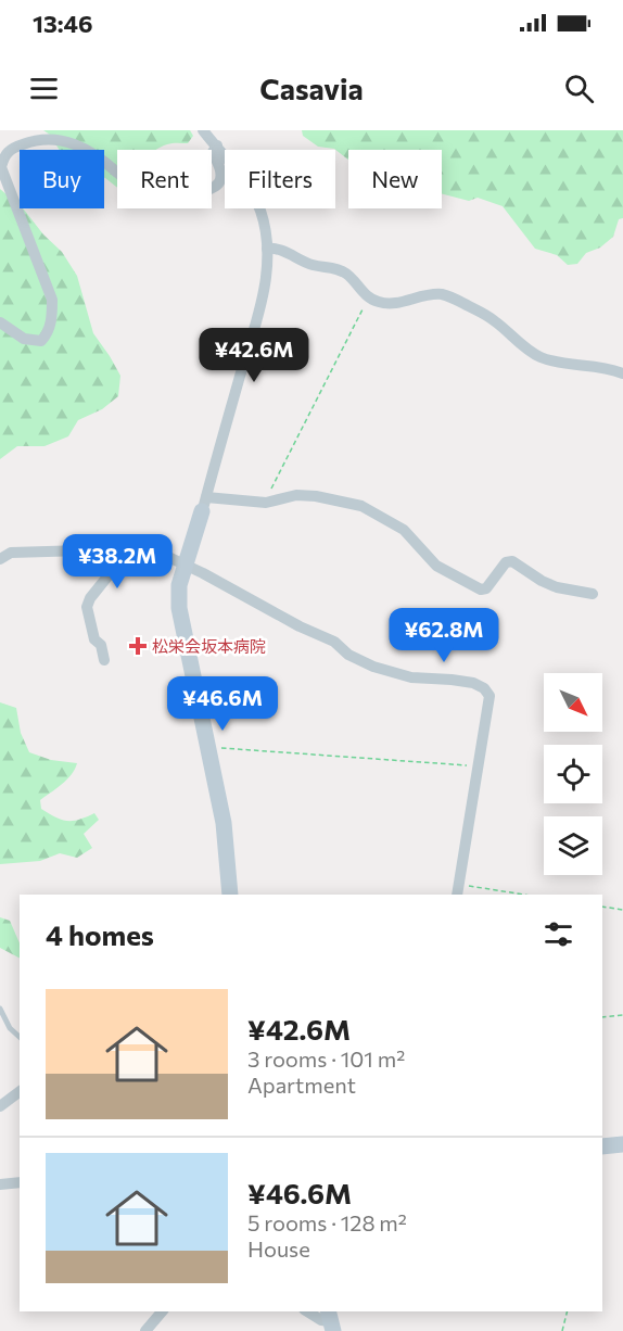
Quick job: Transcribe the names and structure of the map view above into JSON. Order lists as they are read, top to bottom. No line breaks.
{"places":{"health":["松栄会坂本病院"]},"north":"bottom right","page":{"status":"13:46","header":"Casavia","chip":["Buy","Rent","Filters","New"],"price":["¥42.6M","¥38.2M","¥62.8M","¥46.6M"],"heading":"4 homes","list":[{"name":"¥42.6M","note":"3 rooms · 101 m² · Apartment"},{"name":"¥46.6M","note":"5 rooms · 128 m² · House"}]}}
